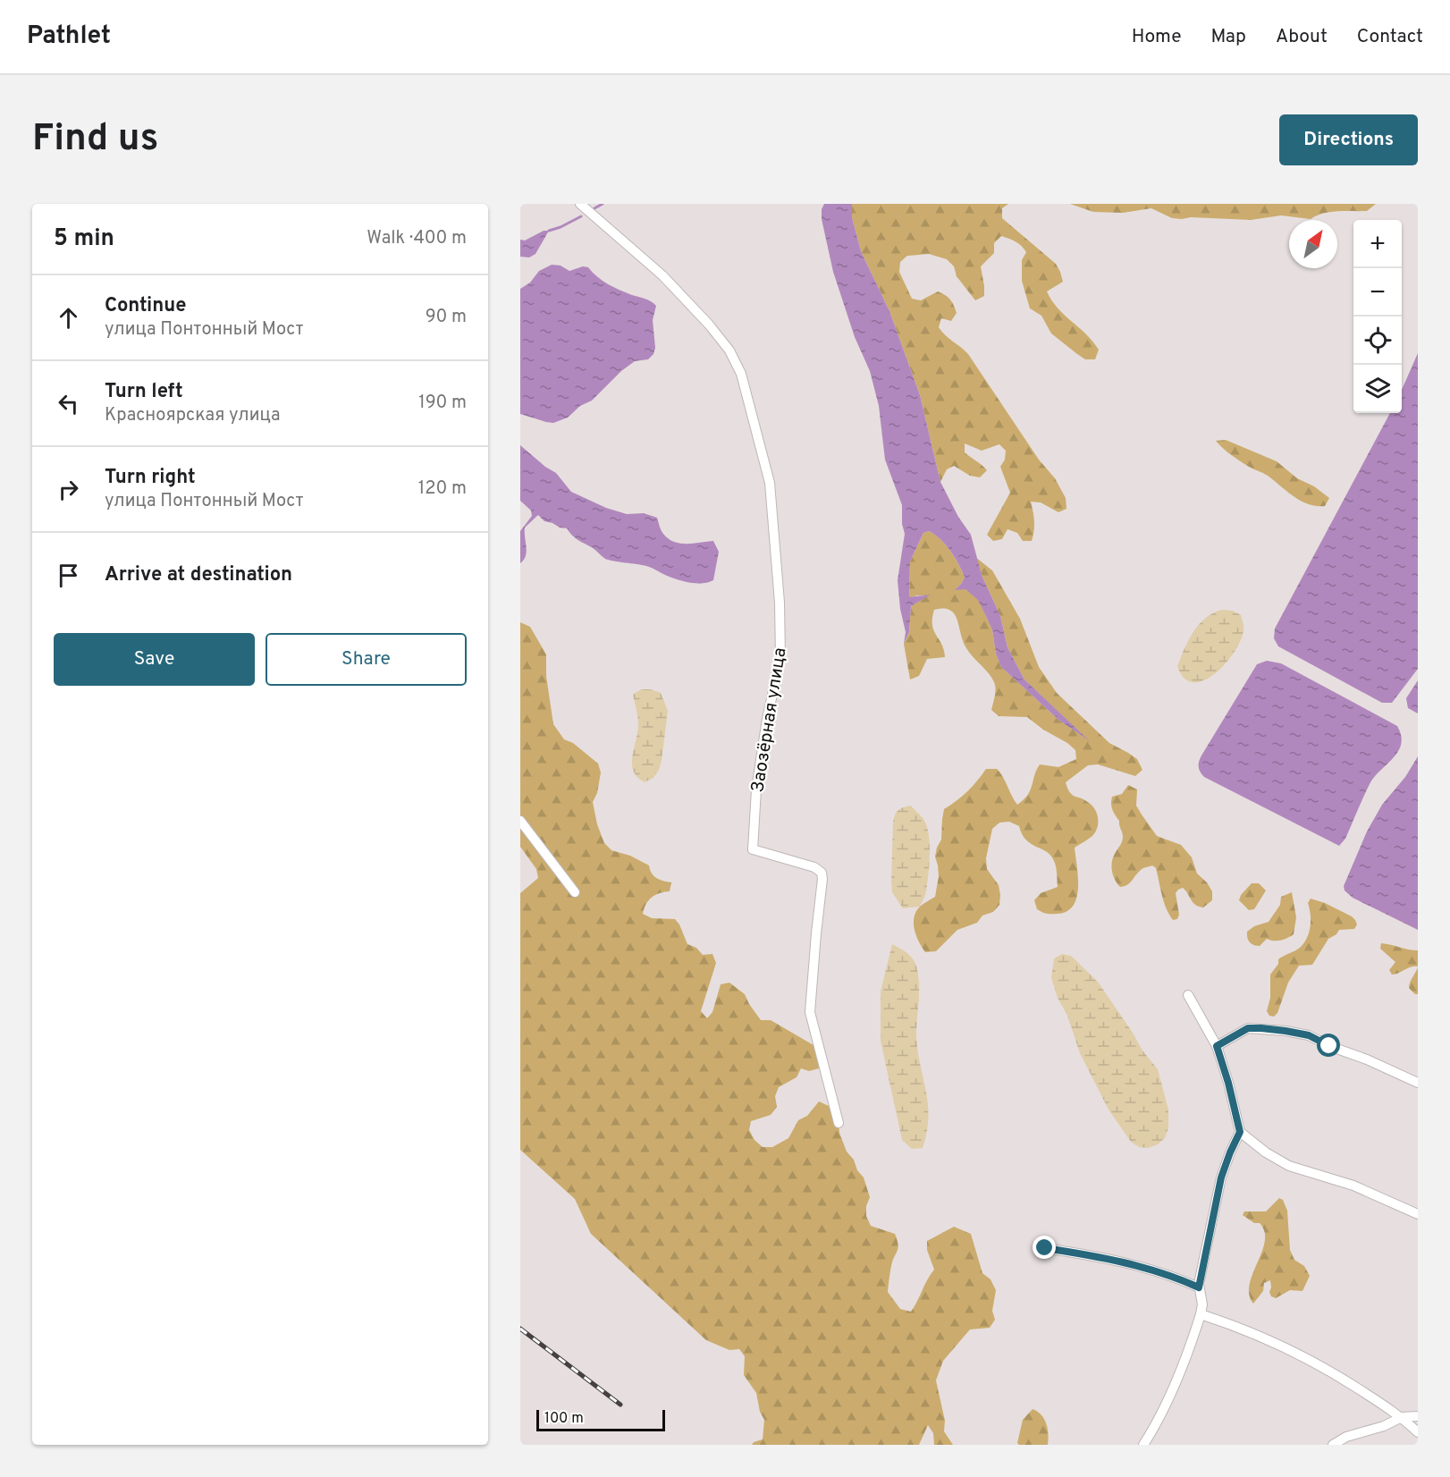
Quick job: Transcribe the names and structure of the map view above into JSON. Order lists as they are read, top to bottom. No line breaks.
{"streets":{"street":["Заозёрная улица"]},"scale_bar":"100 m","north":"top right","page":{"header":"Pathlet","nav":["Home","Map","About","Contact"],"buttons":["Directions",["Save","Share"]],"title":"Find us","heading":["5 min","Walk · 400 m"],"map_buttons":["+","−"],"list":[["Continue","улица Понтонный Мост","90 m"],["Turn left","Красноярская улица","190 m"],["Turn right","улица Понтонный Мост","120 m"],"Arrive at destination"],"scale":"100 m"}}
